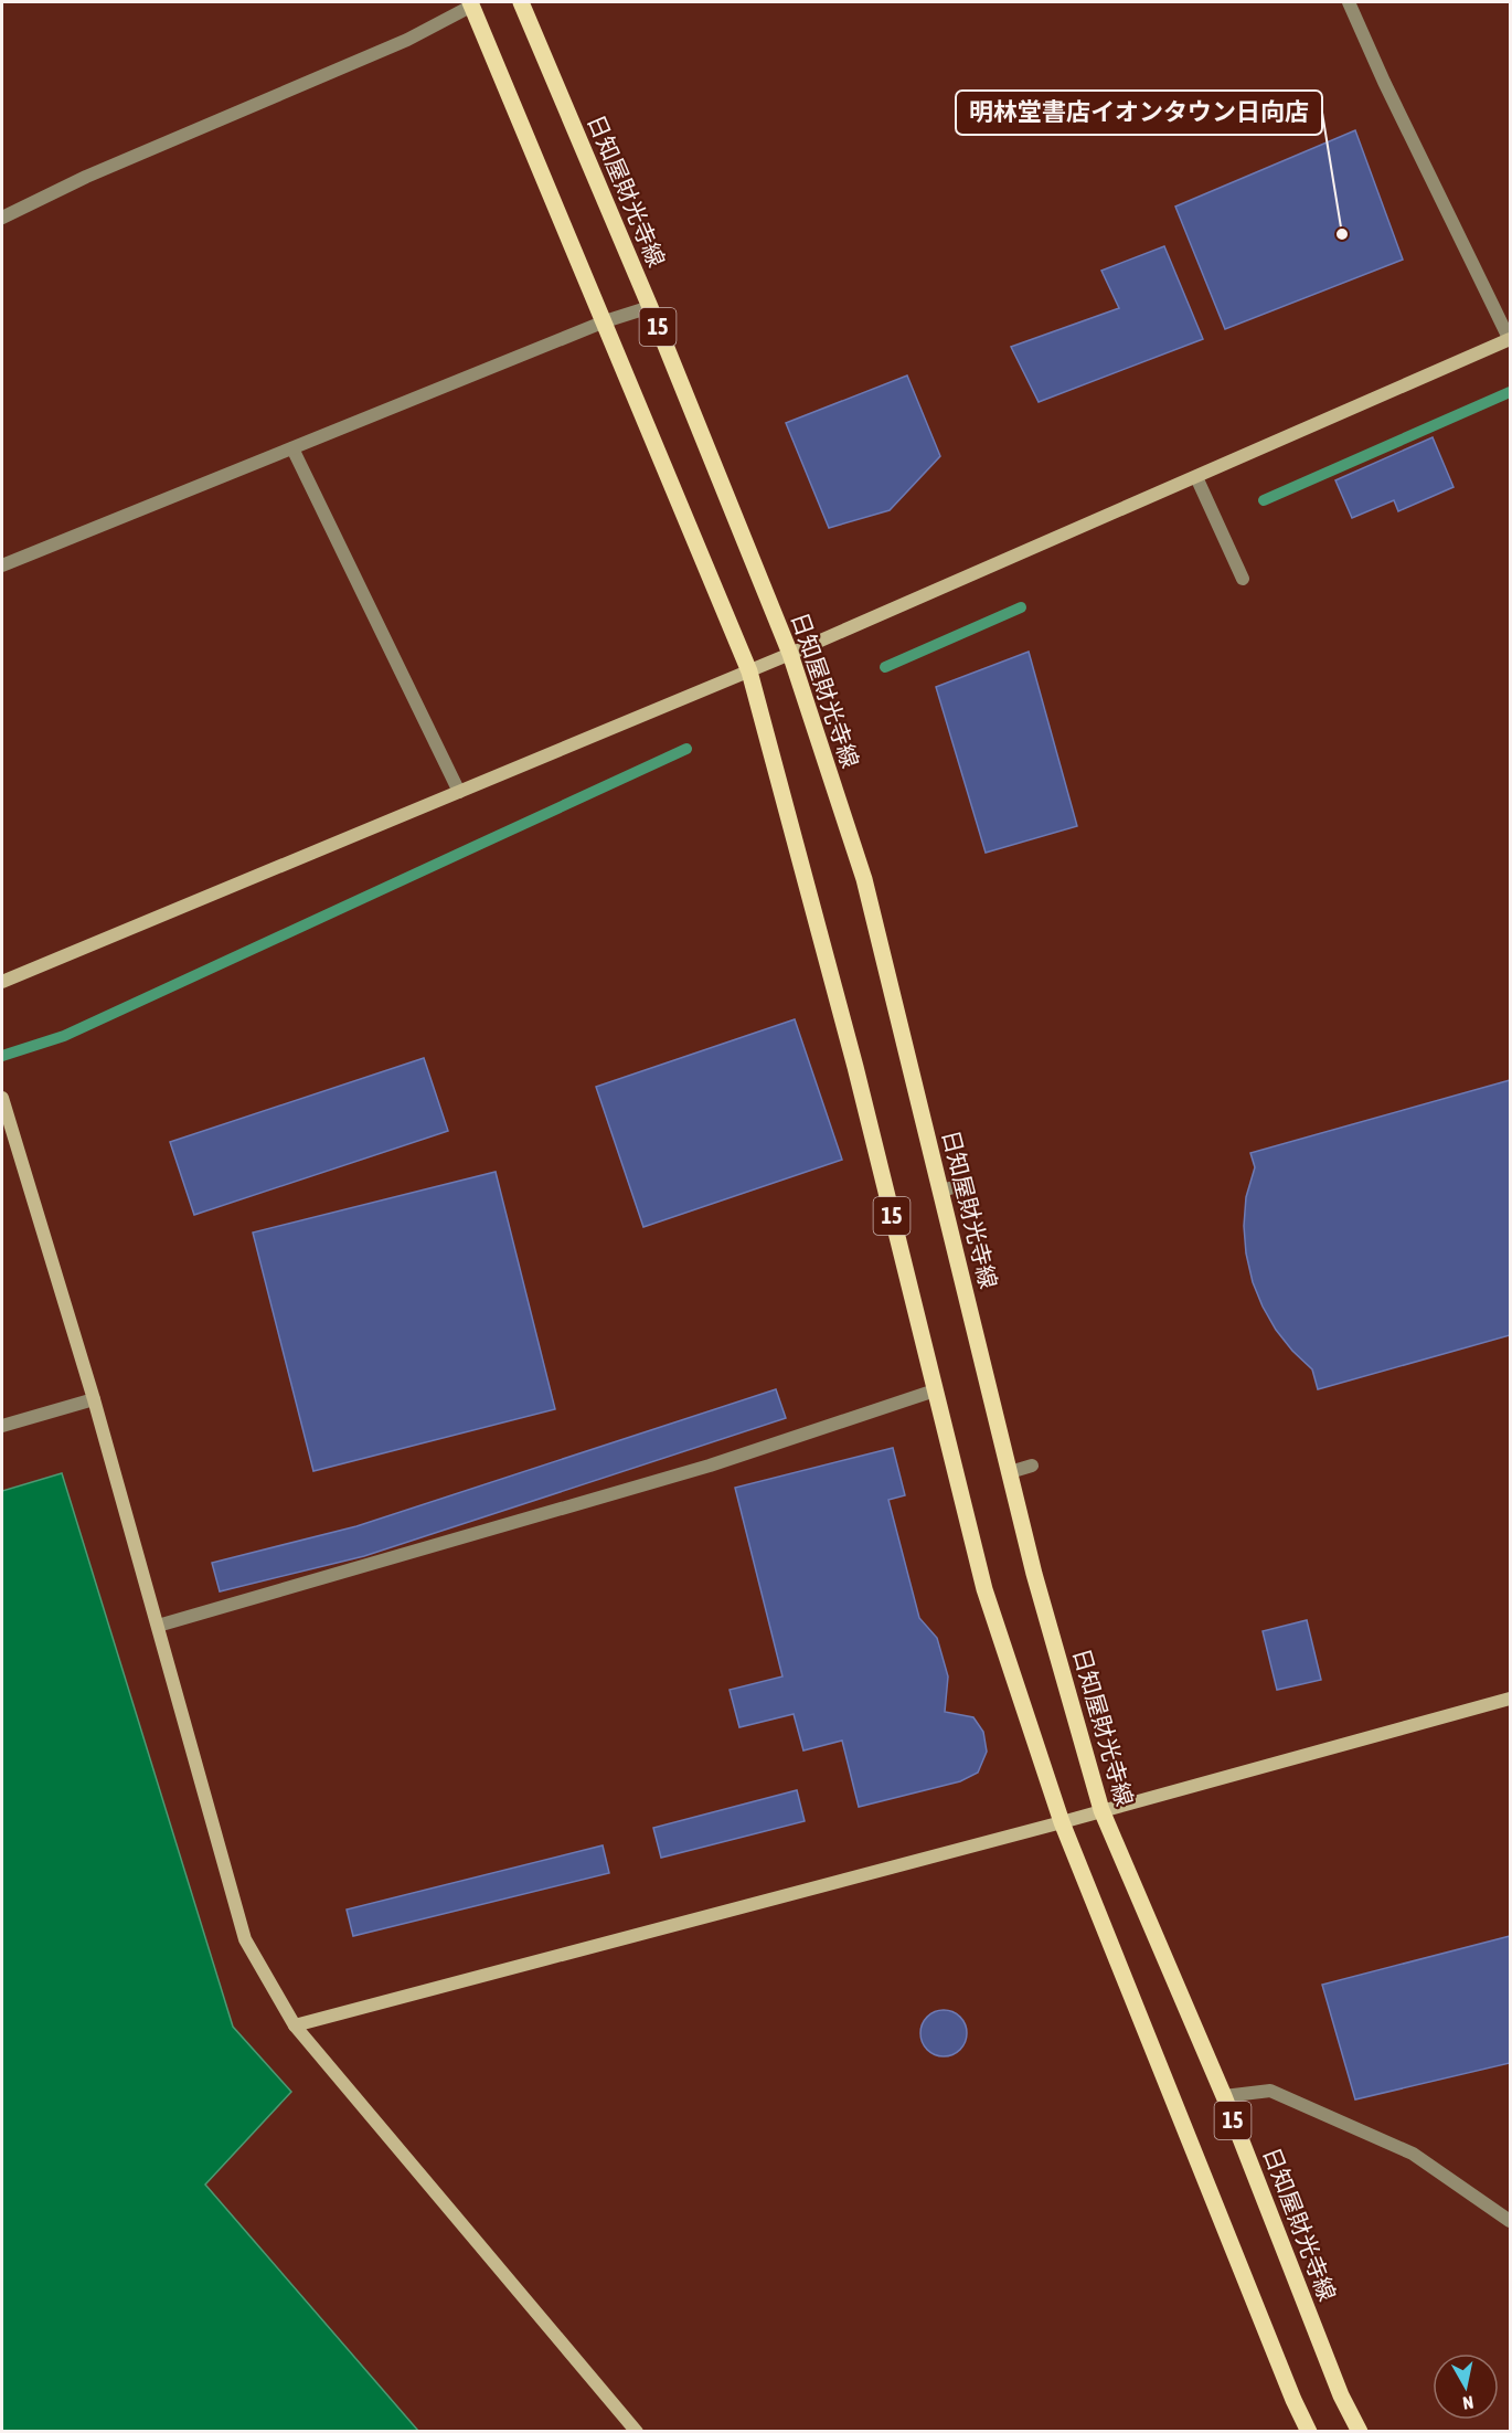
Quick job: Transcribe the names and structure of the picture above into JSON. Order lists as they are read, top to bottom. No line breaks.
{"streets":{"main road":["日知屋財光寺線","15"]},"places":["明林堂書店イオンタウン日向店"],"north":"bottom"}
